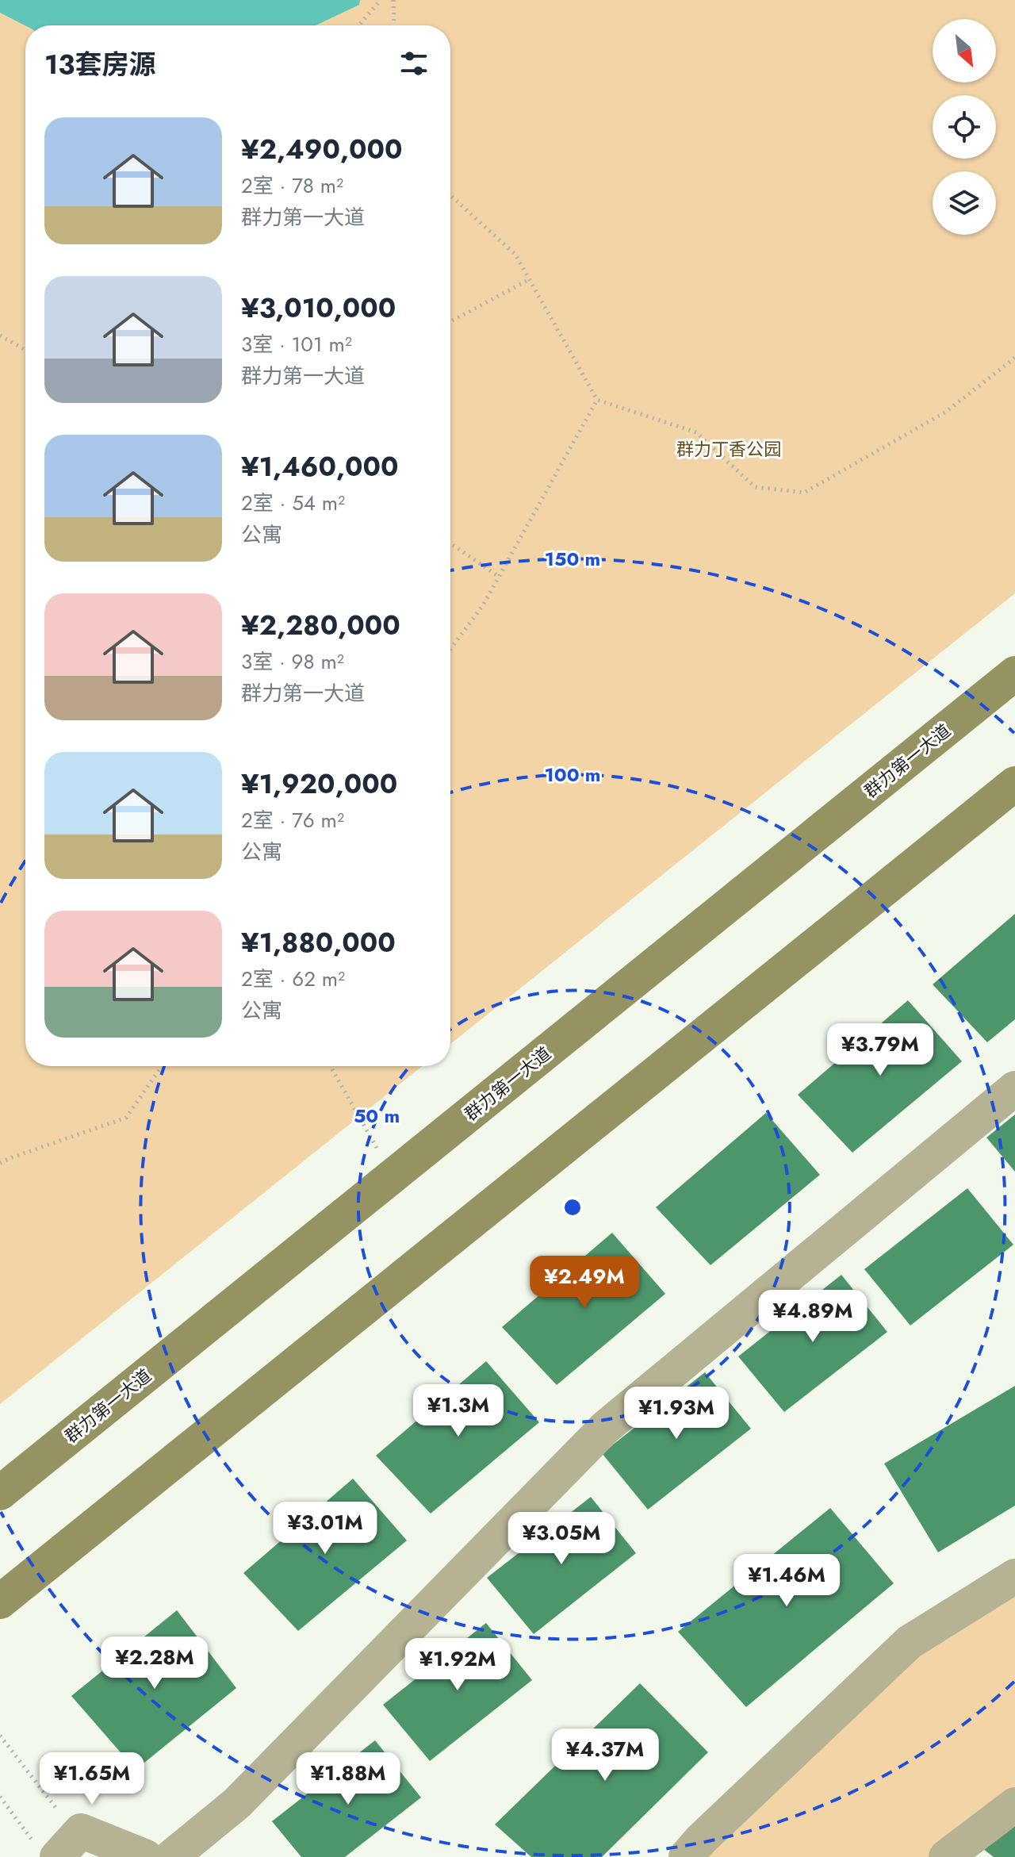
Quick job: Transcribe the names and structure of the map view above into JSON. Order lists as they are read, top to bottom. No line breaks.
{"streets":{"main road":["群力第一大道"]},"parks":["群力丁香公园"],"north":"bottom right","page":{"heading":"13套房源","list":[{"name":"¥2,490,000","note":"2室 · 78 m² · 群力第一大道"},{"name":"¥3,010,000","note":"3室 · 101 m² · 群力第一大道"},{"name":"¥1,460,000","note":"2室 · 54 m² · 公寓"},{"name":"¥2,280,000","note":"3室 · 98 m² · 群力第一大道"},{"name":"¥1,920,000","note":"2室 · 76 m² · 公寓"},{"name":"¥1,880,000","note":"2室 · 62 m² · 公寓"}],"price":["¥3.79M","¥2.49M","¥4.89M","¥1.3M","¥1.93M","¥3.01M","¥3.05M","¥1.46M","¥2.28M","¥1.92M","¥4.37M","¥1.65M","¥1.88M"]},"rings":["150 m","100 m","50 m"]}
